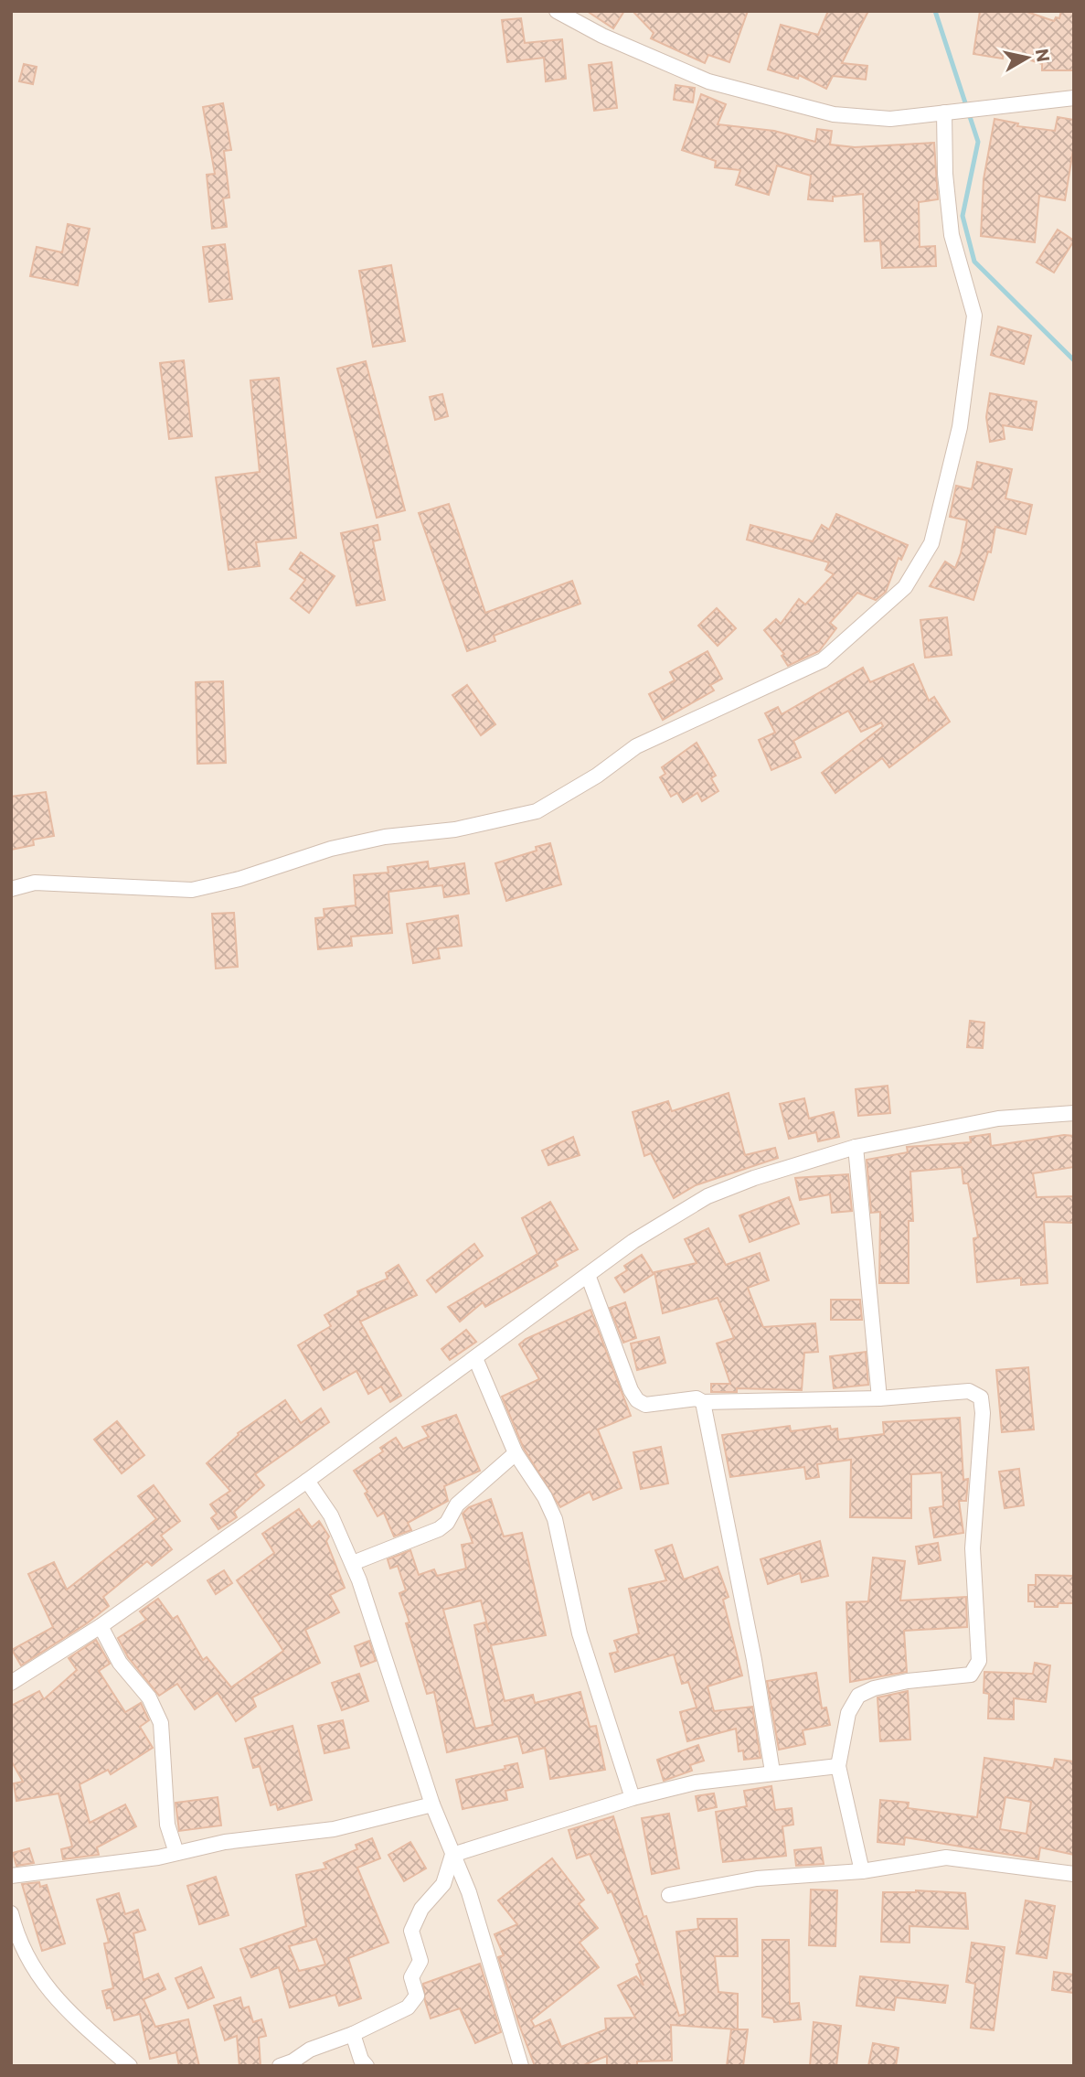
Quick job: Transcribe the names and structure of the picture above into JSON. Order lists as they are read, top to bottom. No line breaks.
{"north":"right"}
